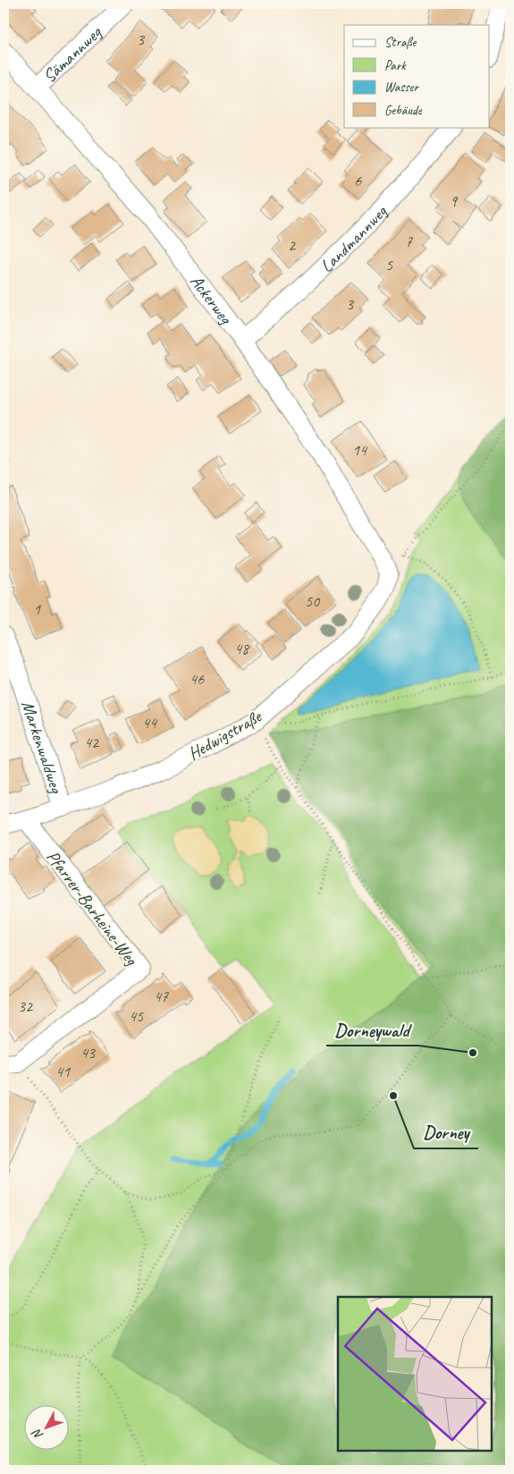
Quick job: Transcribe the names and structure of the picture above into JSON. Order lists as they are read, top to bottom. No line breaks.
{"streets":{"street":["Sämannweg","Landmannweg","Ackerweg","Hedwigstraße","Markenwaldweg","Pfarrer-Barheine-Weg"]},"crossings":[["Sämannweg","Ackerweg"],["Landmannweg","Ackerweg"],["Ackerweg","Hedwigstraße"],["Hedwigstraße","Markenwaldweg"],["Hedwigstraße","Pfarrer-Barheine-Weg"]],"places":["Dorneywald","Dorney"],"house_numbers":["3","6","9","7","2","5","3","14","50","1","48","46","44","42","47","32","45","43","41"],"legend":["Straße","Park","Wasser","Gebäude"],"north":"bottom left"}
